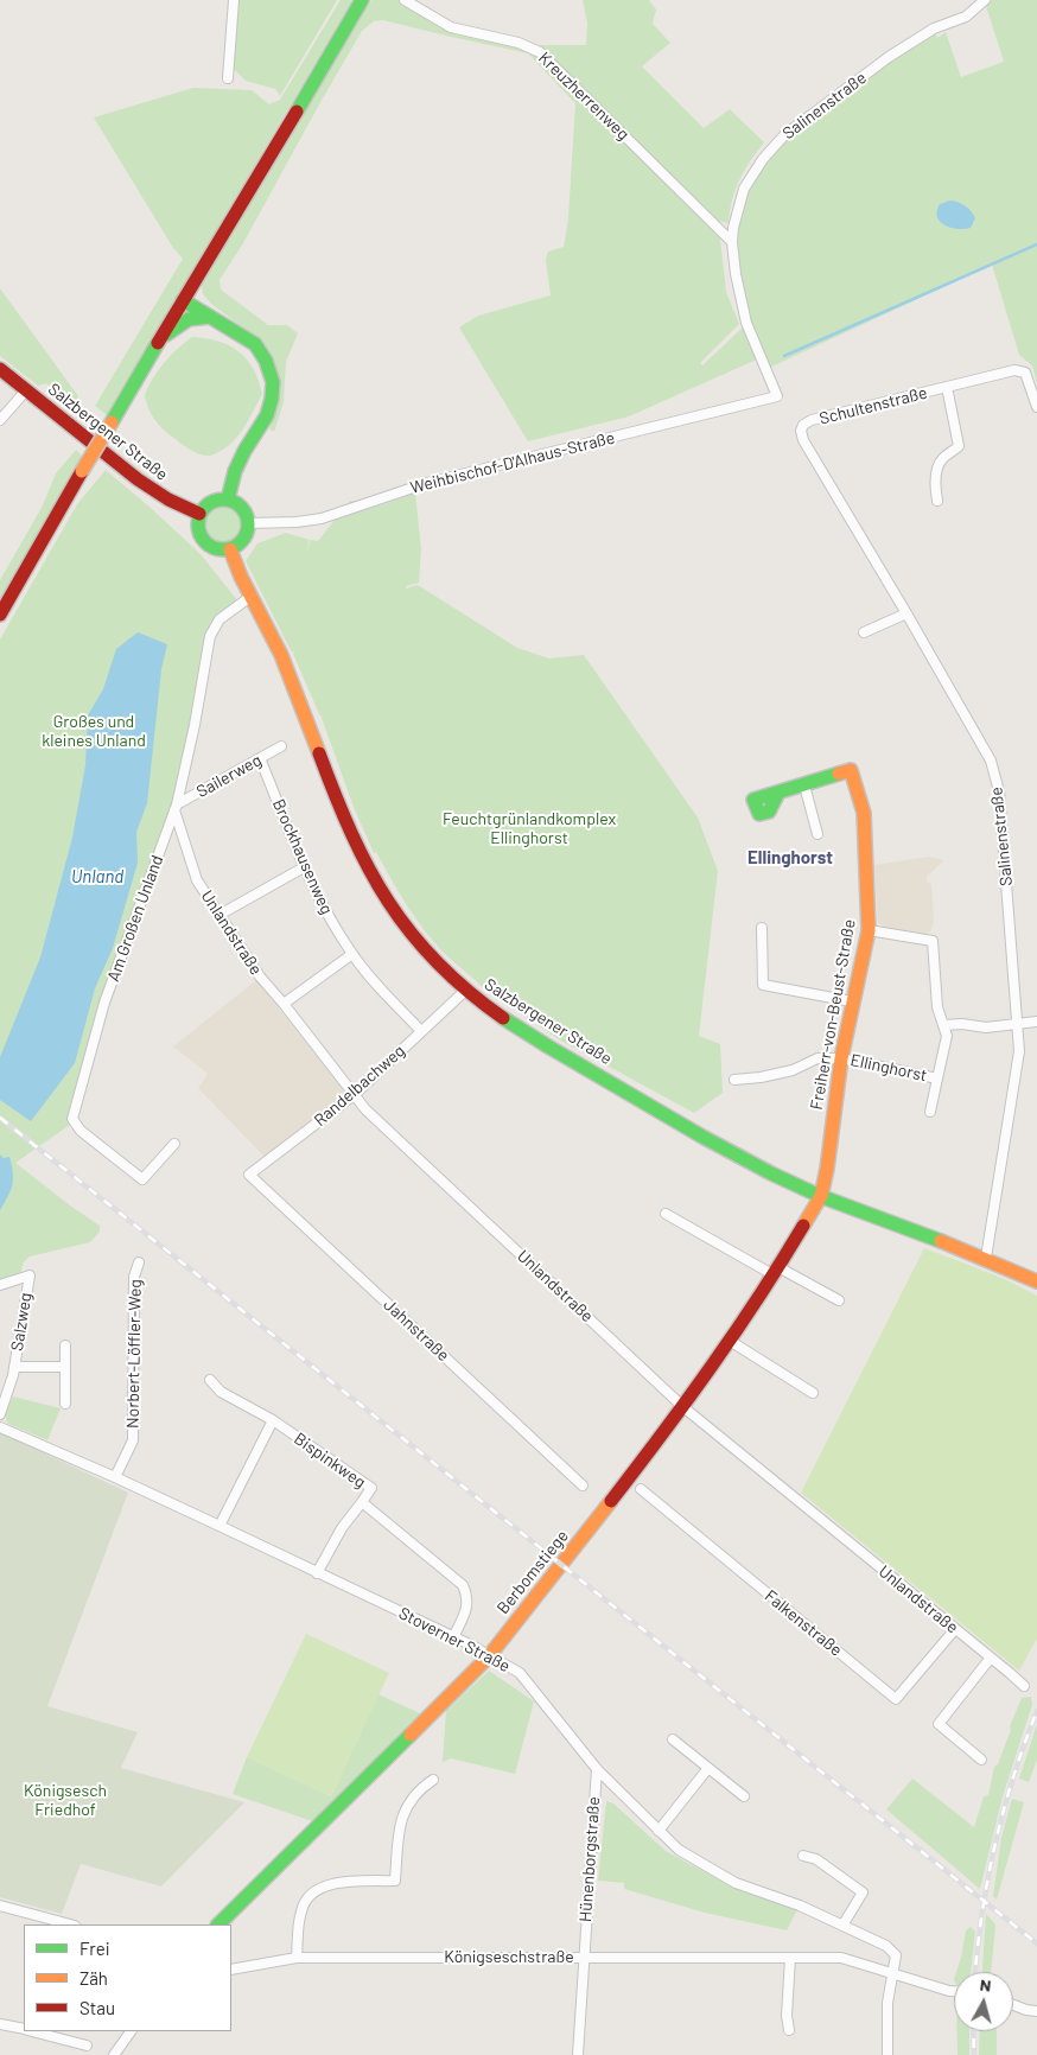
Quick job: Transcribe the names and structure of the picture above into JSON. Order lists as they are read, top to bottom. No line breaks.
{"streets":{"main road":["Salzbergener Straße","Freiherr-von-Beust-Straße","Berbomstiege"],"street":["Kreuzherrenweg","Salinenstraße","Schultenstraße","Weihbischof-D'Alhaus-Straße","Sailerweg","Brockhausenweg","Am Großen Unland","Unlandstraße","Ellinghorst","Randelbachweg","Salzweg","Jahnstraße","Norbert-Löffler-Weg","Bispinkweg","Falkenstraße","Stoverner Straße","Hünenborgstraße","Königseschstraße"]},"crossings":[["Kreuzherrenweg","Salinenstraße"],["Salinenstraße","Schultenstraße"],["Salinenstraße","Salzbergener Straße"],["Salinenstraße","Weihbischof-D'Alhaus-Straße"],["Salzbergener Straße","Weihbischof-D'Alhaus-Straße"],["Salzbergener Straße","Am Großen Unland"],["Salzbergener Straße","Freiherr-von-Beust-Straße"],["Salzbergener Straße","Randelbachweg"],["Salzbergener Straße","Berbomstiege"],["Sailerweg","Brockhausenweg"],["Sailerweg","Am Großen Unland"],["Sailerweg","Unlandstraße"],["Brockhausenweg","Randelbachweg"],["Am Großen Unland","Unlandstraße"],["Unlandstraße","Randelbachweg"],["Unlandstraße","Berbomstiege"],["Unlandstraße","Falkenstraße"],["Freiherr-von-Beust-Straße","Ellinghorst"],["Freiherr-von-Beust-Straße","Berbomstiege"],["Randelbachweg","Jahnstraße"],["Norbert-Löffler-Weg","Stoverner Straße"],["Bispinkweg","Stoverner Straße"],["Berbomstiege","Stoverner Straße"],["Stoverner Straße","Hünenborgstraße"],["Stoverner Straße","Königseschstraße"],["Hünenborgstraße","Königseschstraße"]],"districts":["Ellinghorst"],"water":["Unland"],"parks":["Großes und kleines Unland","Feuchtgrünlandkomplex Ellinghorst","Königsesch Friedhof"],"legend":["Frei","Zäh","Stau"],"north":"top"}
